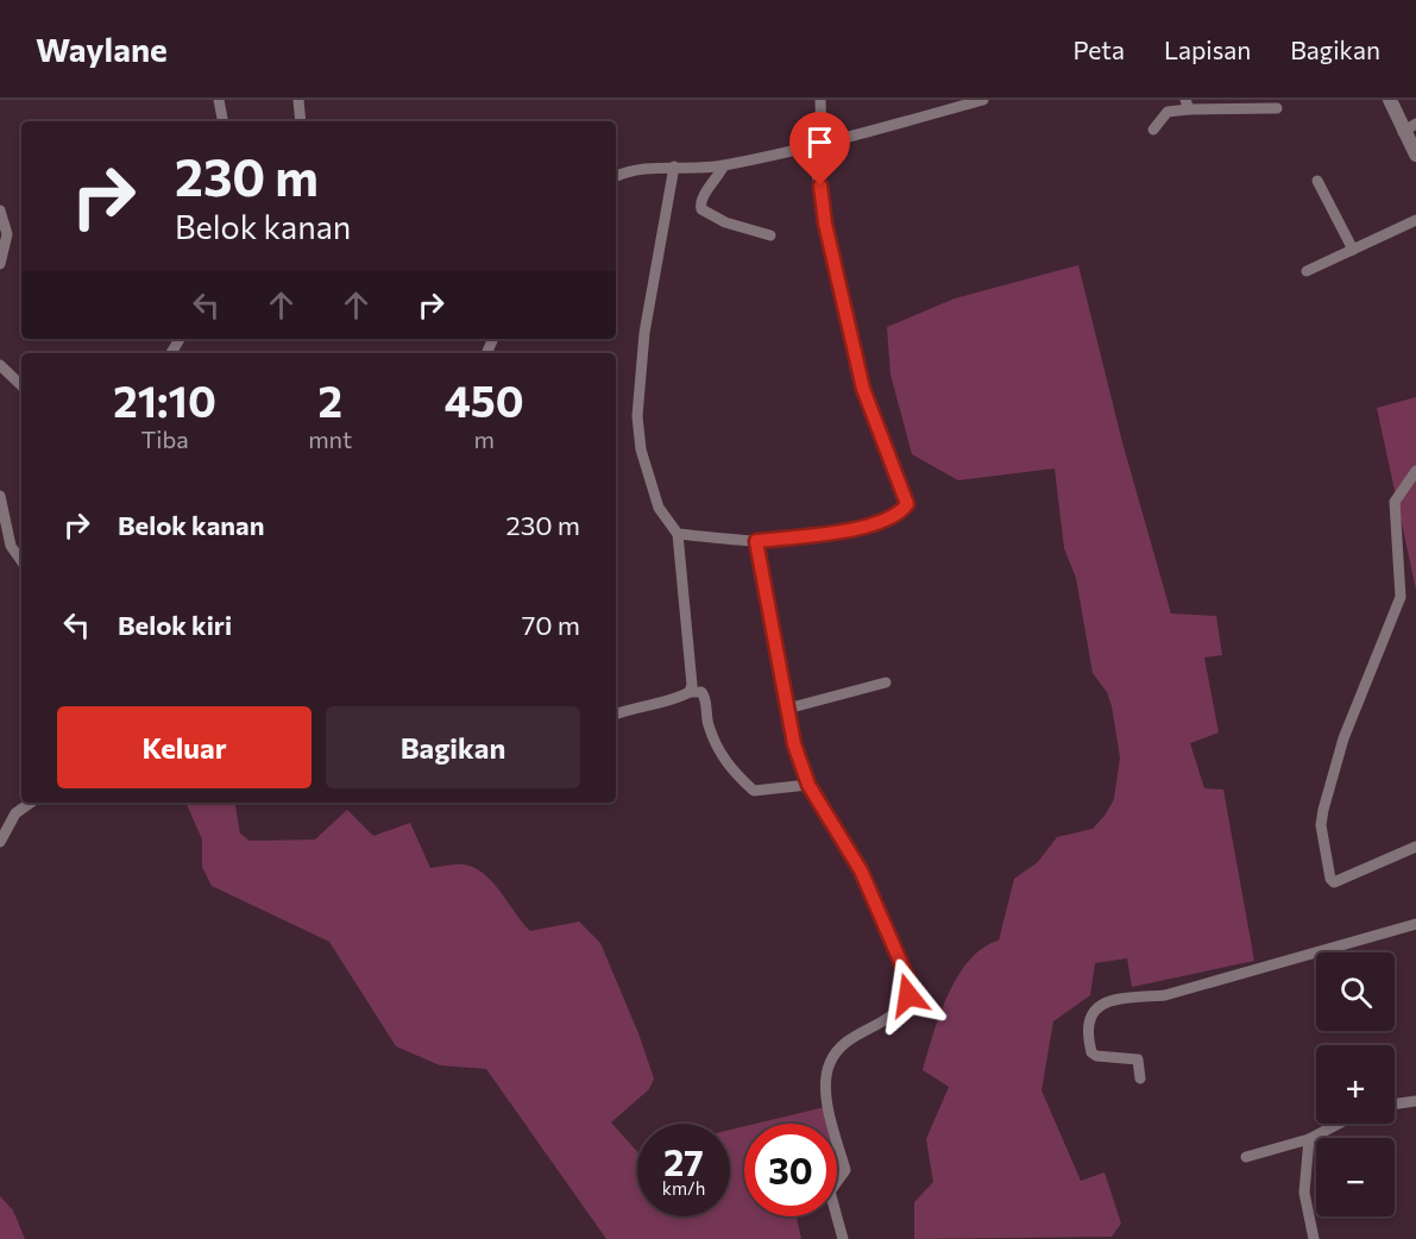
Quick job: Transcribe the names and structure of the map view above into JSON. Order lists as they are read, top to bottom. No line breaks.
{"page":{"header":"Waylane","nav":["Peta","Lapisan","Bagikan"],"turn":["230 m","Belok kanan"],"eta":["21:10","Tiba","2","mnt","450","m"],"list":[{"name":"Belok kanan","value":"230 m"},{"name":"Belok kiri","value":"70 m"}],"buttons":["Keluar","Bagikan"],"map_buttons":["+","−"],"speed":"27 km/h","limit":"30"}}
